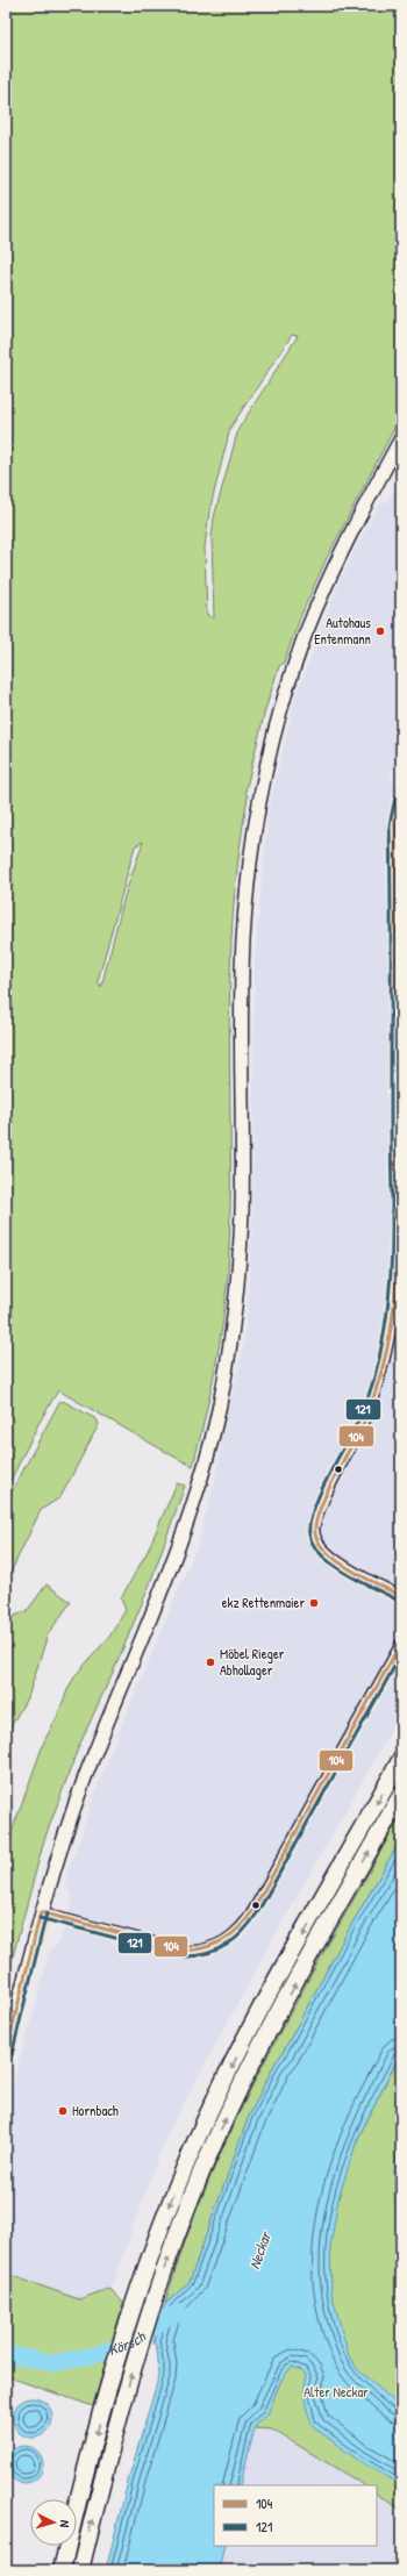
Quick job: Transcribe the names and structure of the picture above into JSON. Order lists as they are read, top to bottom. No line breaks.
{"water":["Neckar","Körsch"],"parks":["Alter Neckar"],"places":["Autohaus Entenmann","ekz Rettenmaier","Möbel Rieger Abhollager","Hornbach"],"lines":["transit line 121","transit line 104"],"legend":["104","121"],"north":"right"}
